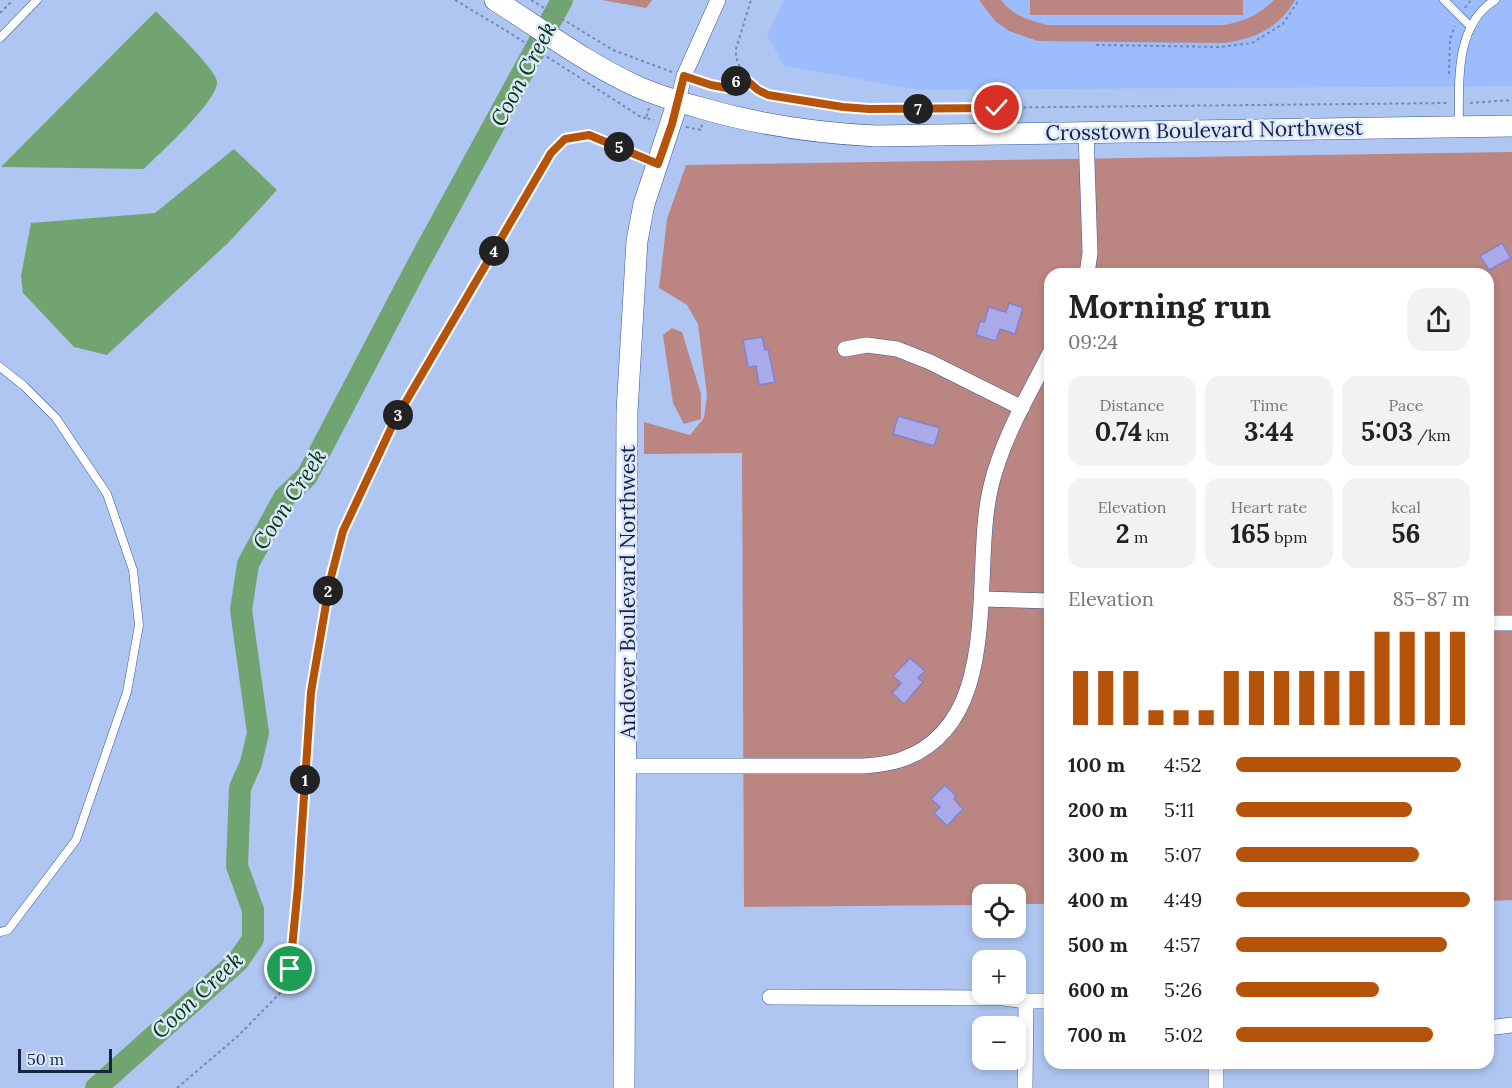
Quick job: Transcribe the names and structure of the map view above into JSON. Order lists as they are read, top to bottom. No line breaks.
{"streets":{"street":["Crosstown Boulevard Northwest","Andover Boulevard Northwest"]},"crossings":[["Crosstown Boulevard Northwest","Andover Boulevard Northwest"]],"water":["Coon Creek"],"scale_bar":"50 m","page":{"pins":["6","7","5","4","3","2","1"],"heading":["Morning run","09:24"],"stats":[["Distance","0.74 km"],["Time","3:44"],["Pace","5:03 /km"],["Elevation","2 m"],["Heart rate","165 bpm"],["kcal","56"]],"chart":["Elevation","85–87 m"],"list":[{"name":"100 m","note":"4:52"},{"name":"200 m","note":"5:11"},{"name":"300 m","note":"5:07"},{"name":"400 m","note":"4:49"},{"name":"500 m","note":"4:57"},{"name":"600 m","note":"5:26"},{"name":"700 m","note":"5:02"}],"map_buttons":["+","−"],"scale":"50 m"}}
